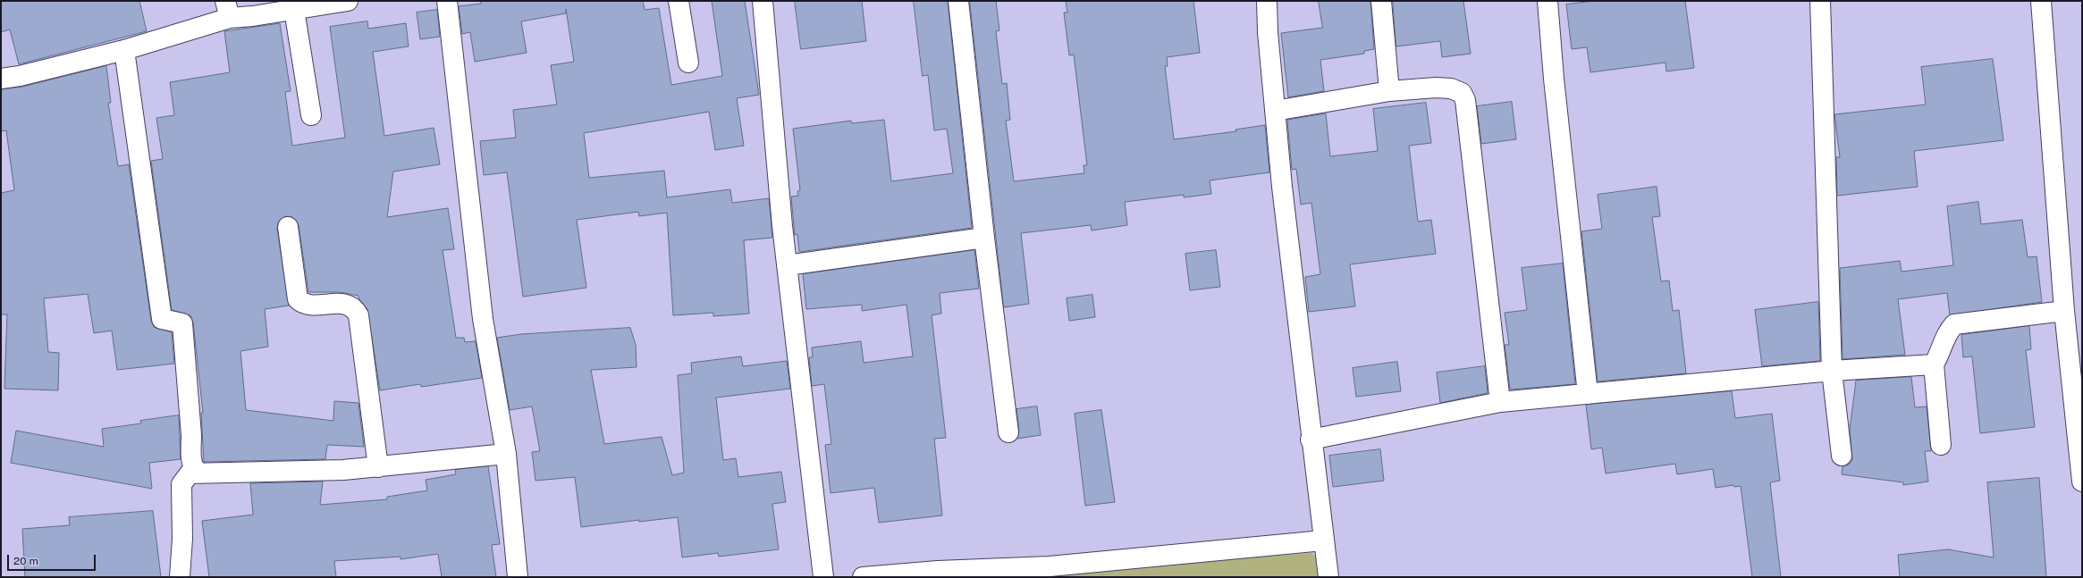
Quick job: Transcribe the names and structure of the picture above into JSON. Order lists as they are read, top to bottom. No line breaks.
{"scale_bar":"20 m"}
